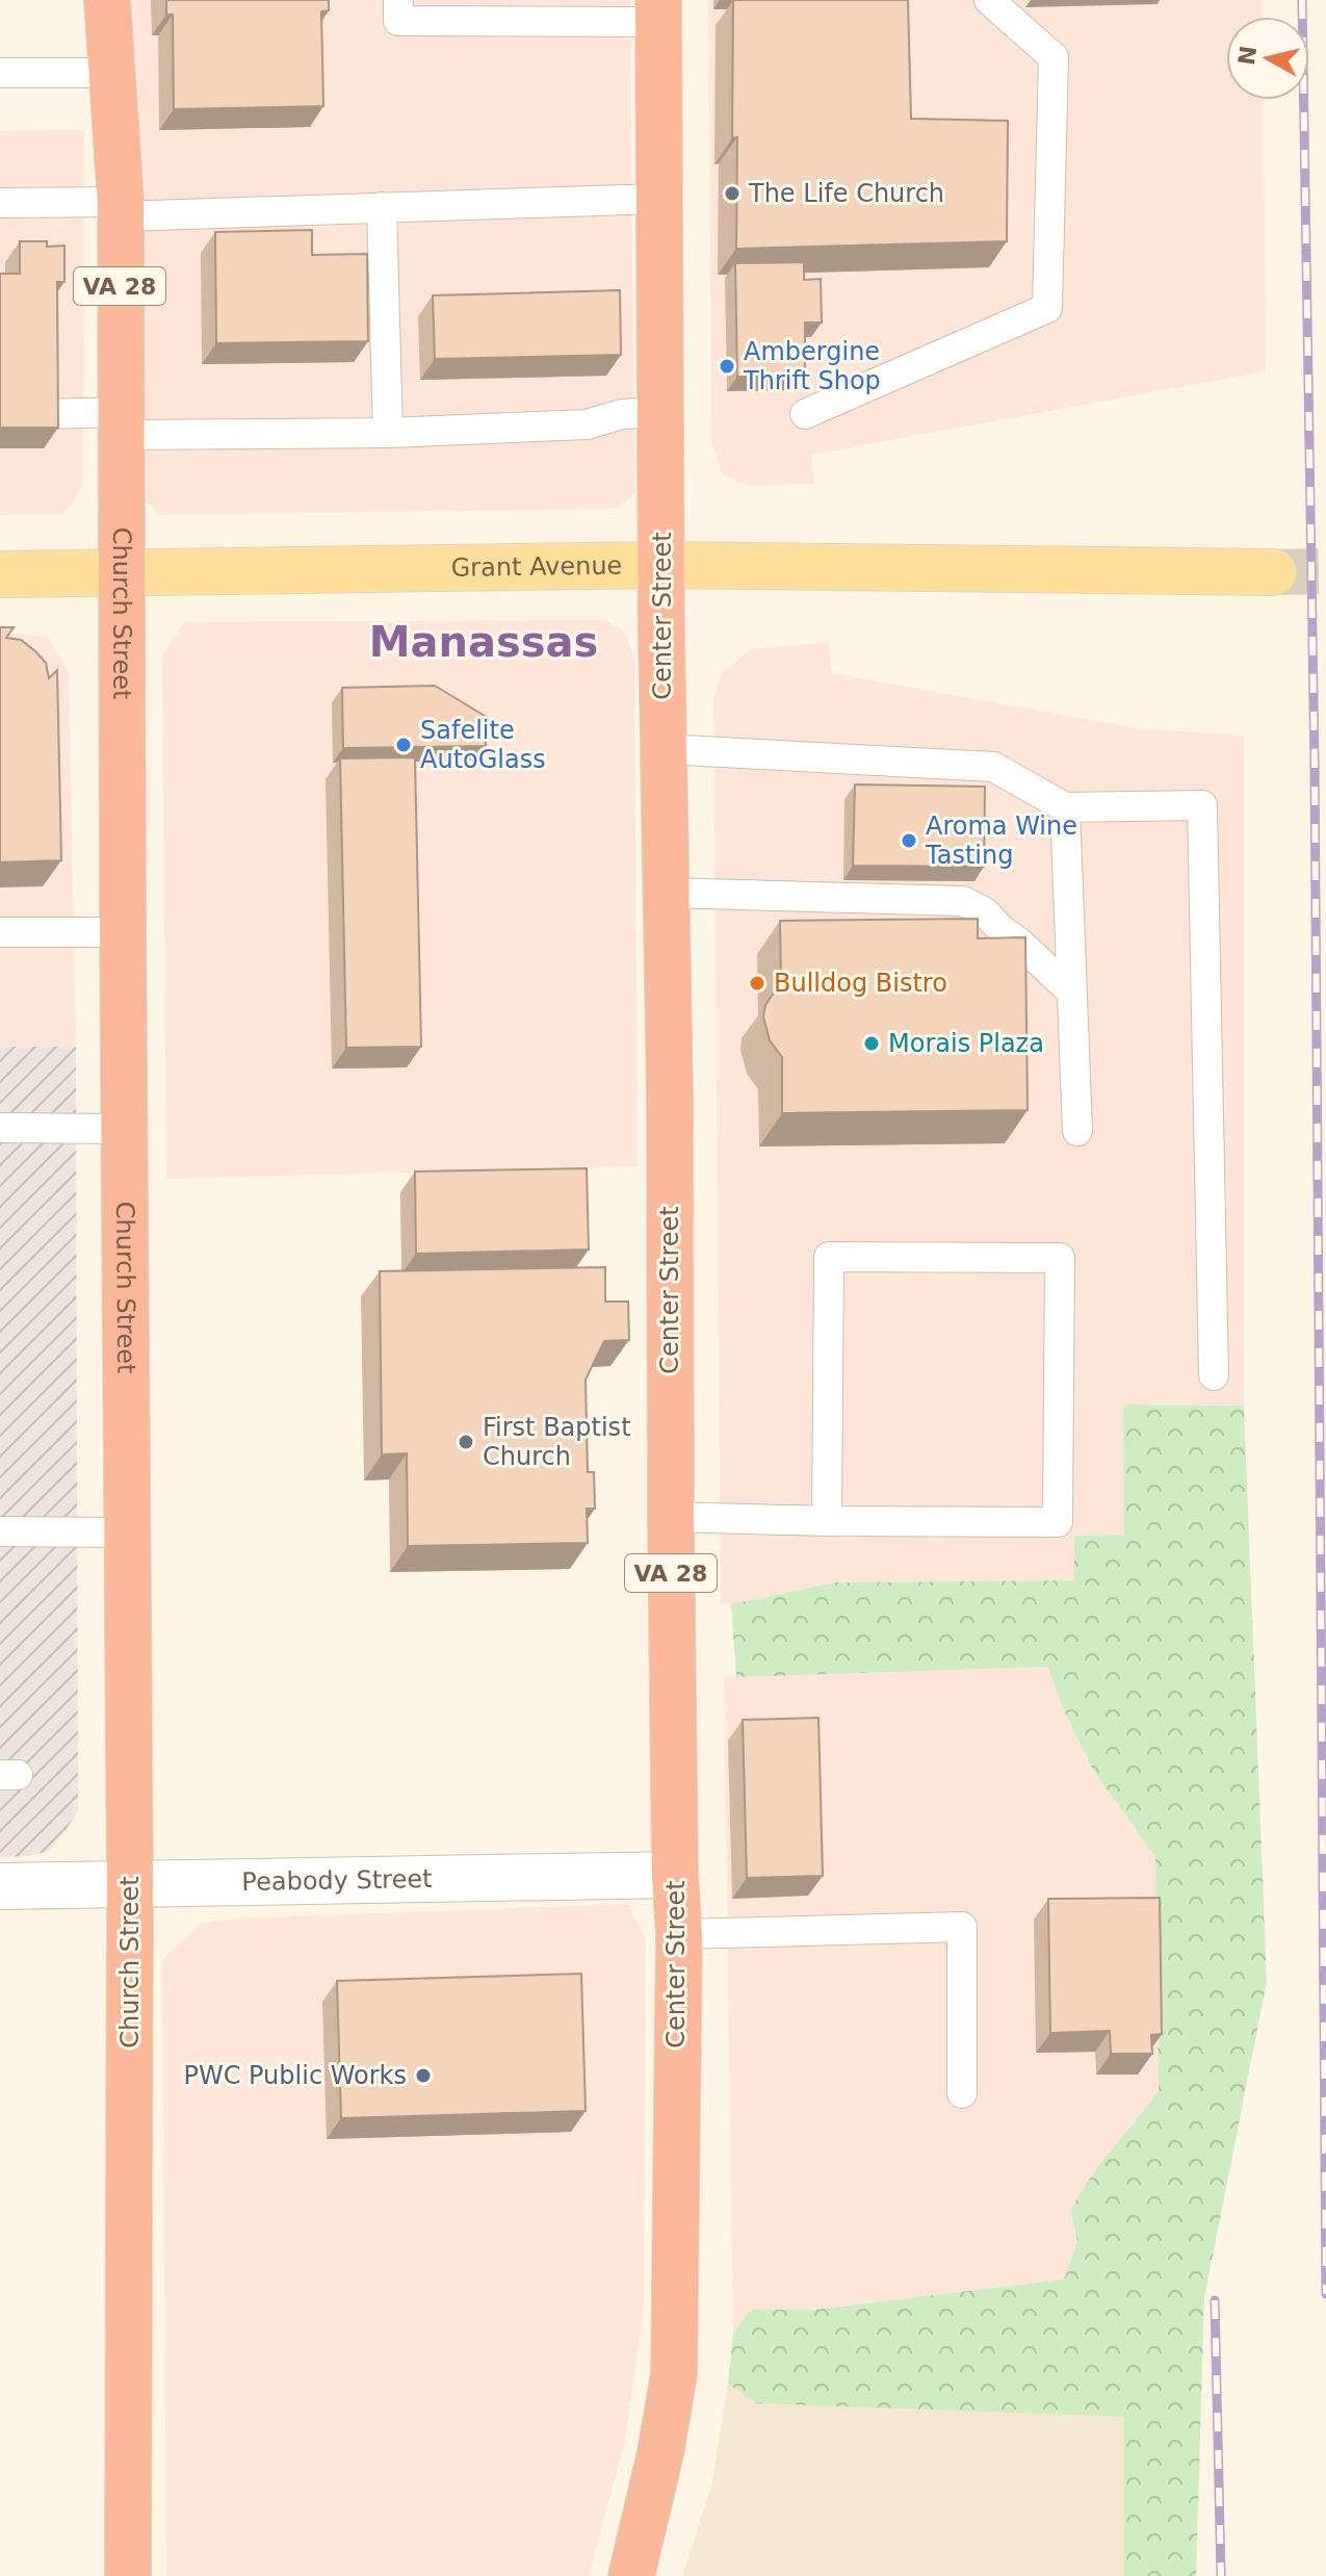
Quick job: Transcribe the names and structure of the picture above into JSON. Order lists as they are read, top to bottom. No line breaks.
{"streets":{"highway":["VA 28","Church Street","Center Street"],"main road":["Grant Avenue"],"street":["Peabody Street"]},"crossings":[["Grant Avenue","Church Street"],["Grant Avenue","Center Street"],["Church Street","Peabody Street"],["Center Street","Peabody Street"]],"districts":["Manassas"],"places":["The Life Church","Ambergine Thrift Shop","Safelite AutoGlass","Aroma Wine Tasting","Bulldog Bistro","Morais Plaza","First Baptist Church","PWC Public Works"],"north":"left"}
